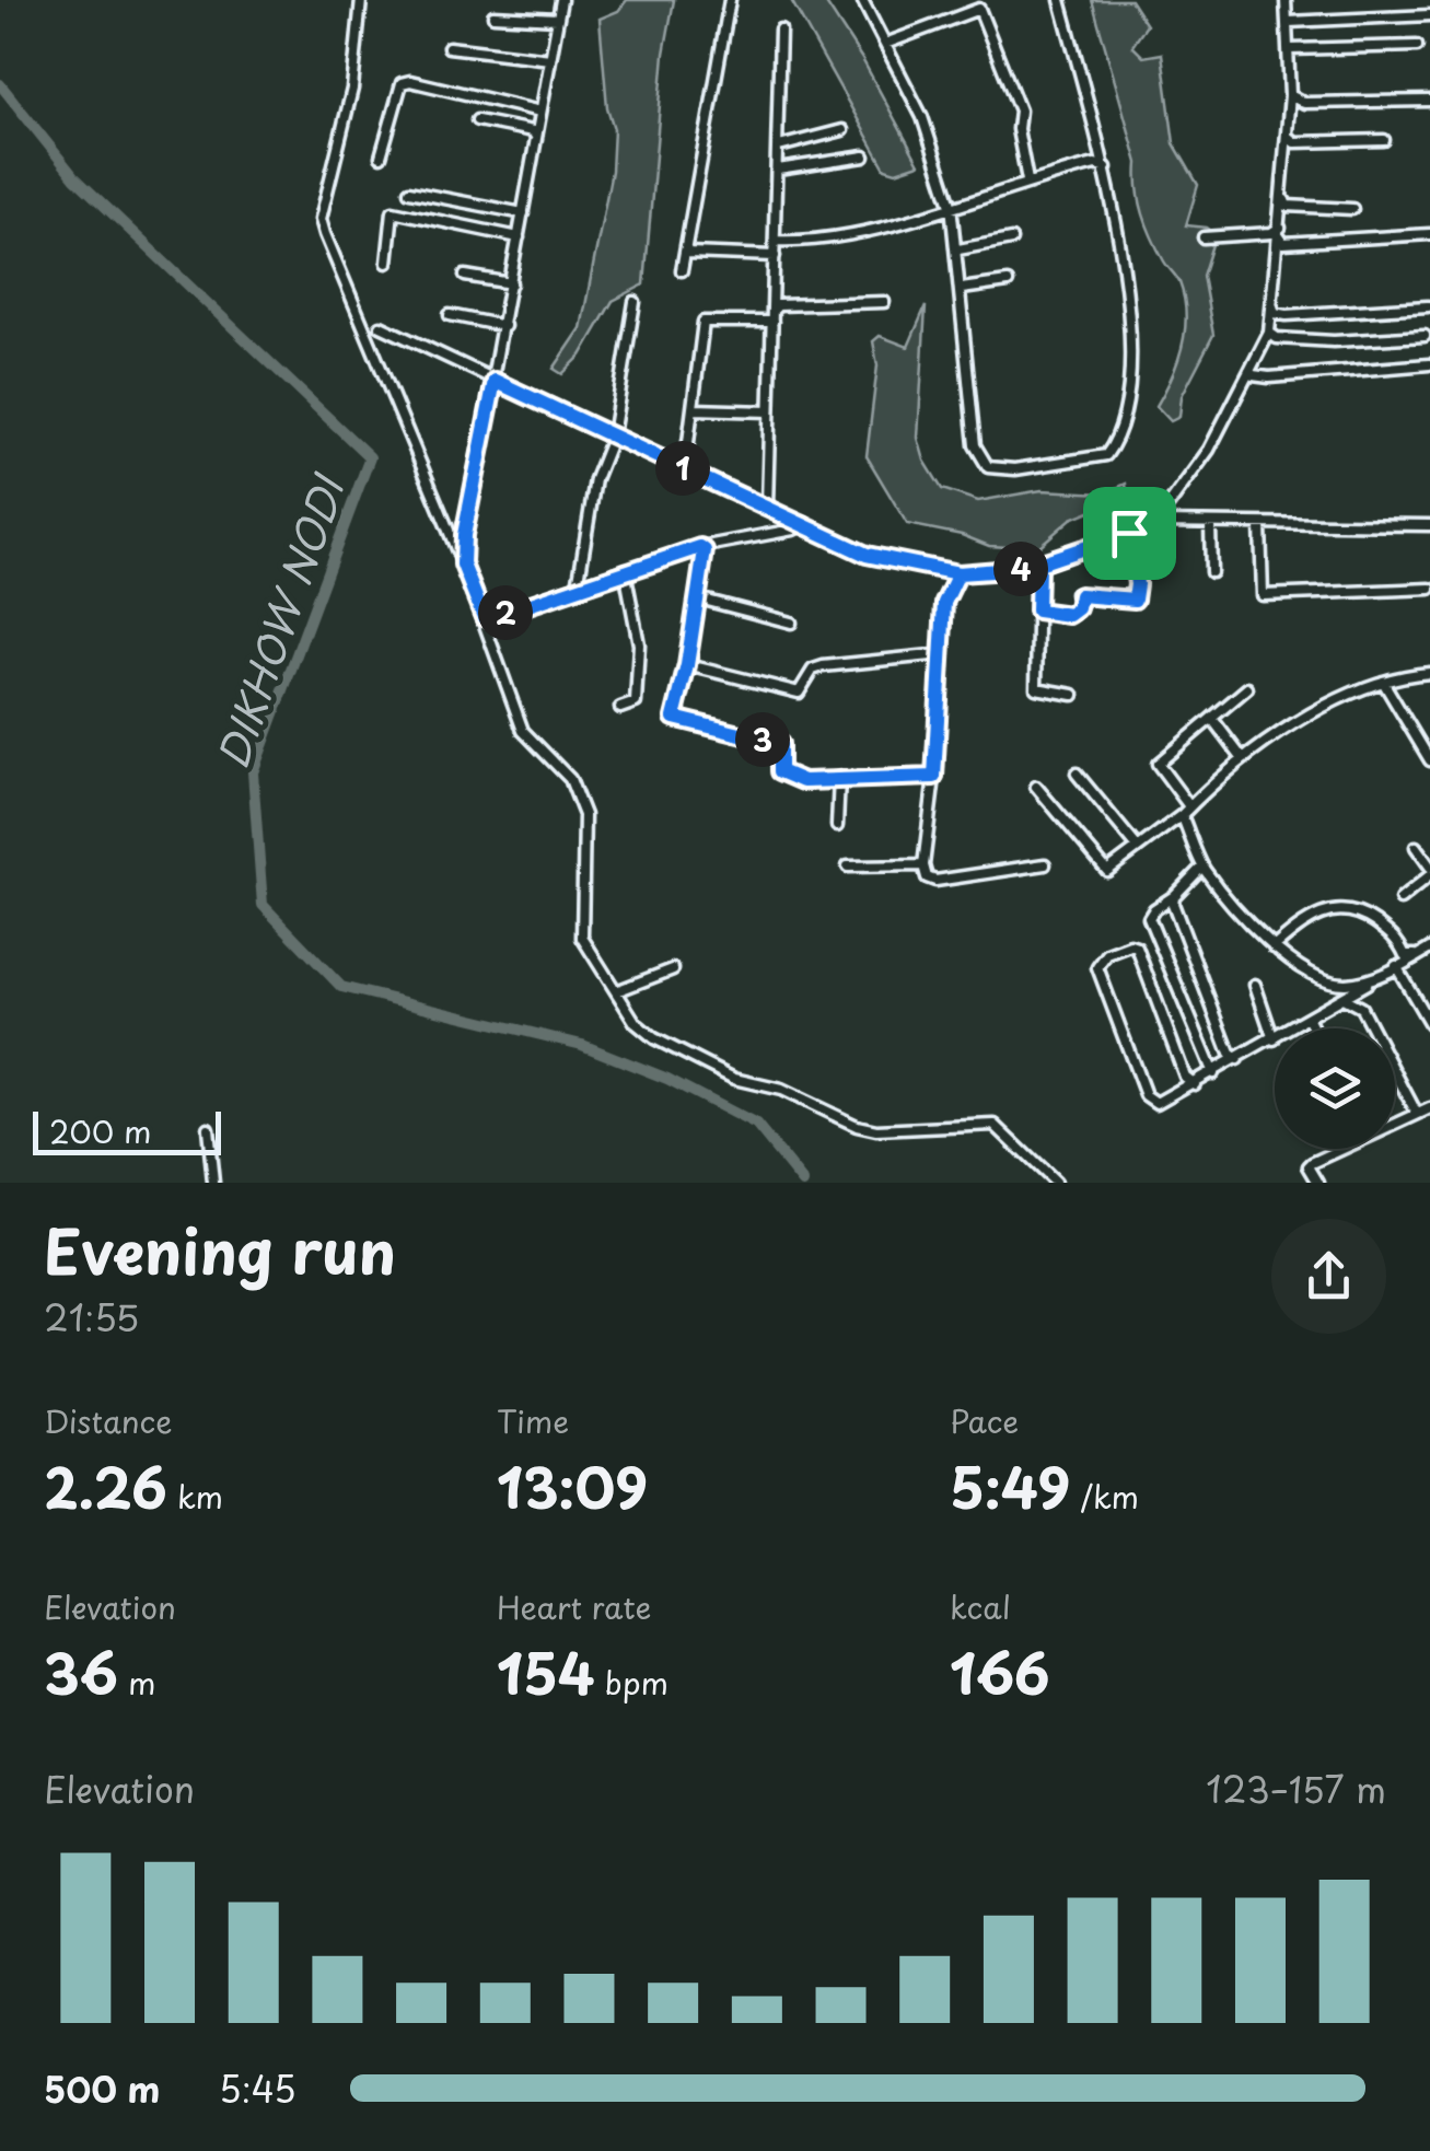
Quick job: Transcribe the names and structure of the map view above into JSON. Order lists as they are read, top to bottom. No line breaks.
{"water":["DIKHOW NODI"],"scale_bar":"200 m","page":{"pins":["1","4","2","3"],"scale":"200 m","heading":["Evening run","21:55"],"stats":[["Distance","2.26 km"],["Time","13:09"],["Pace","5:49 /km"],["Elevation","36 m"],["Heart rate","154 bpm"],["kcal","166"]],"chart":["Elevation","123–157 m"],"list":[{"name":"500 m","note":"5:45"}]}}
